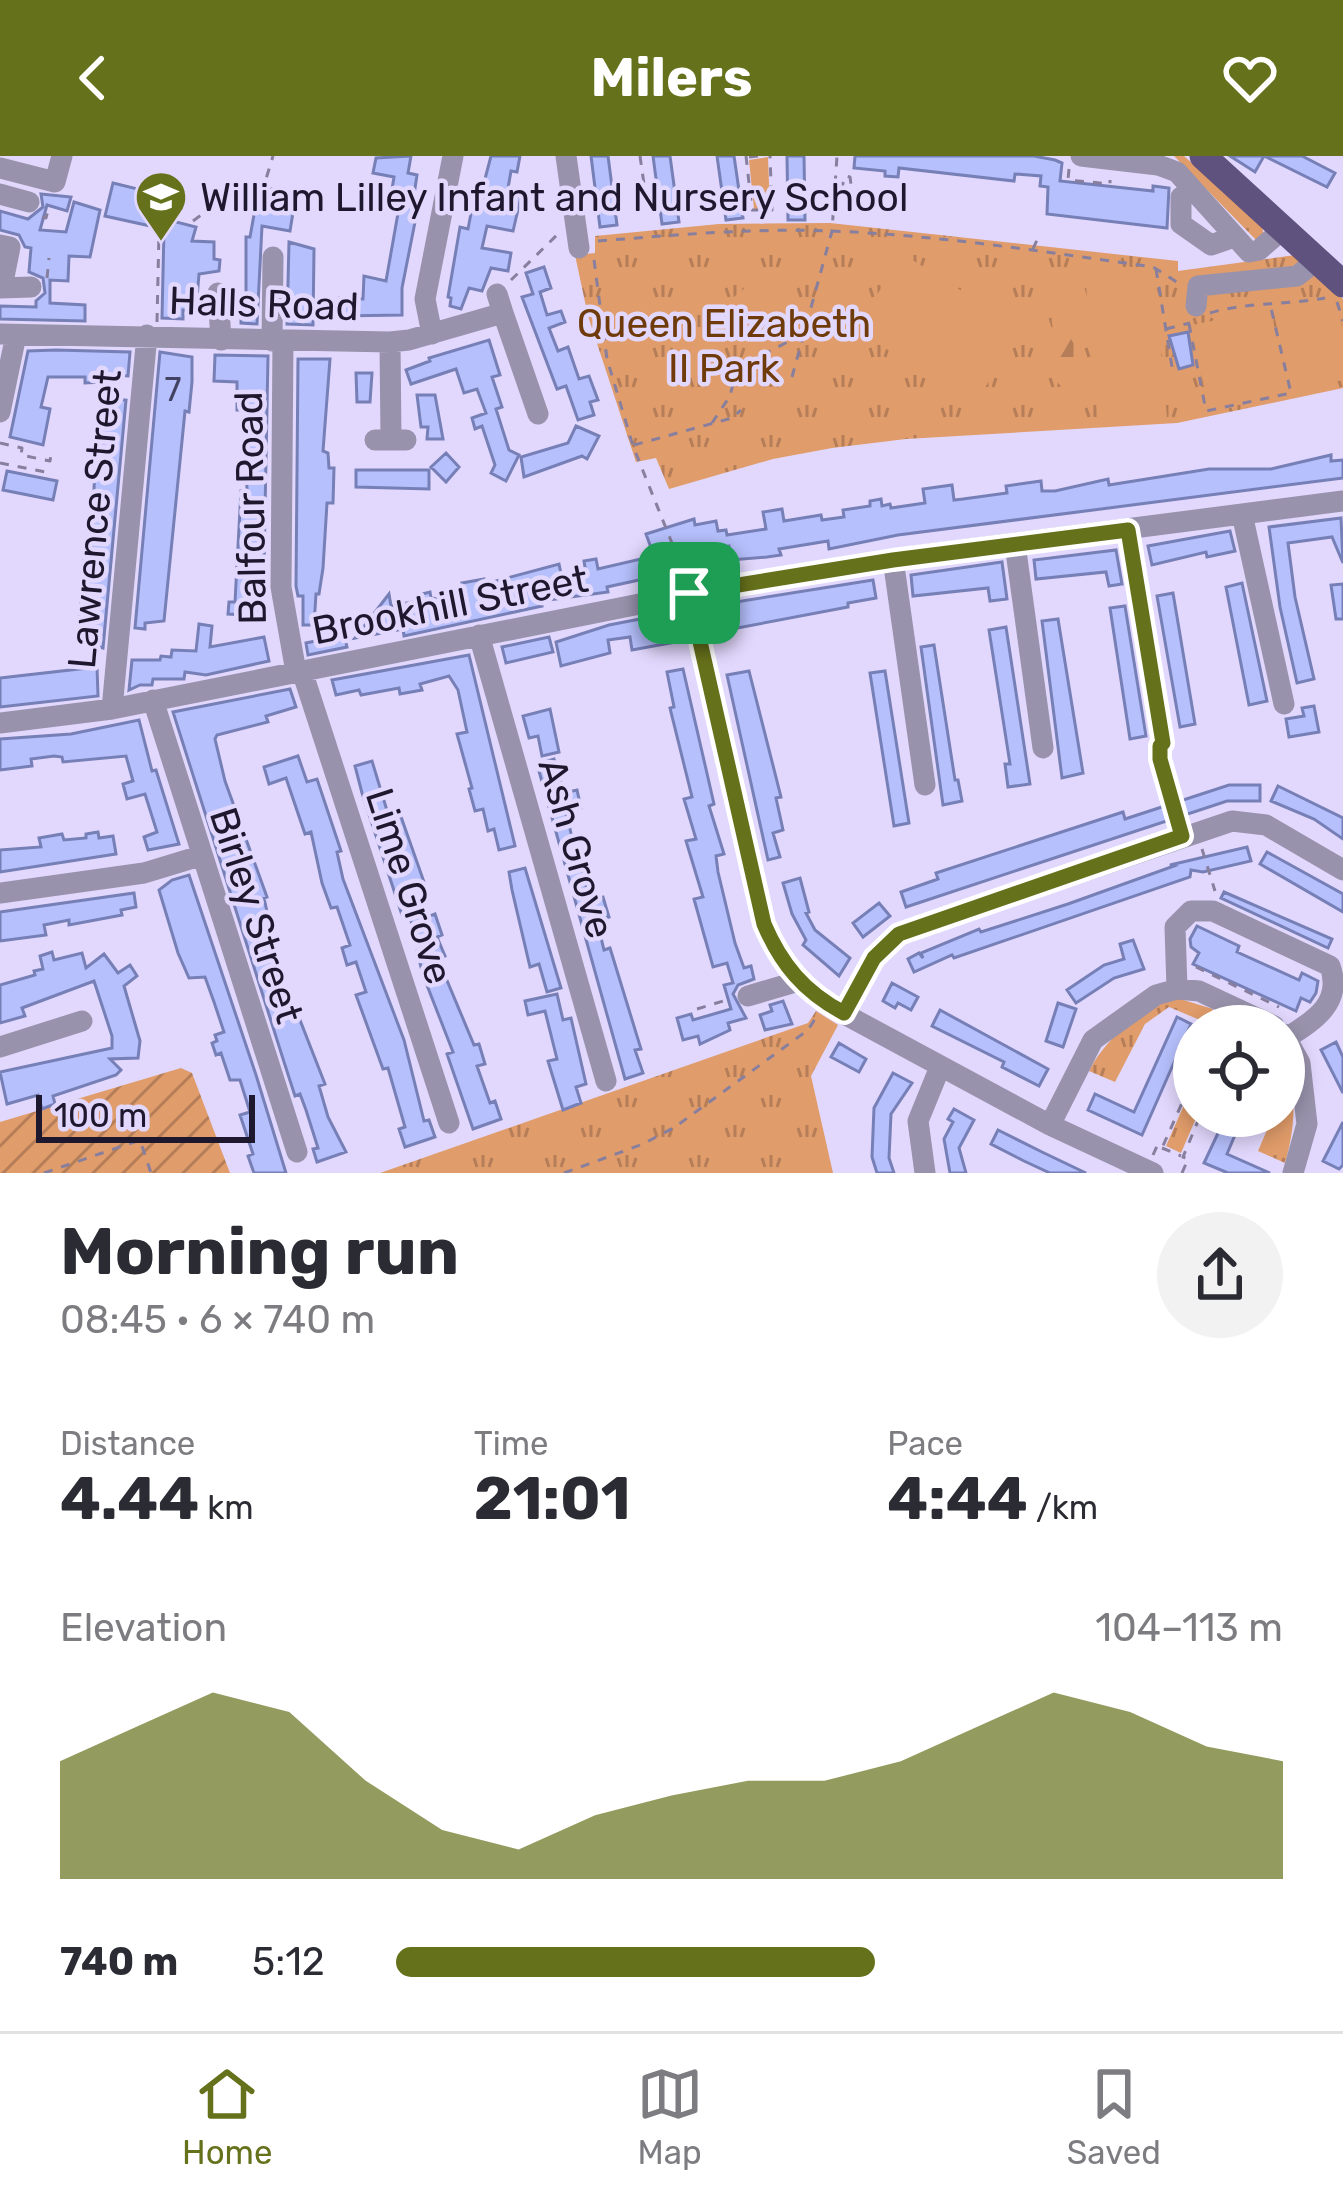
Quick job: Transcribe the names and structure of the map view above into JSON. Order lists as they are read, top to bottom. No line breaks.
{"streets":{"street":["Halls Road","Balfour Road","Lawrence Street","Brookhill Street","Ash Grove","Lime Grove","Birley Street"]},"crossings":[["Halls Road","Balfour Road"],["Halls Road","Lawrence Street"],["Balfour Road","Brookhill Street"],["Balfour Road","Lime Grove"],["Lawrence Street","Brookhill Street"],["Brookhill Street","Ash Grove"],["Brookhill Street","Lime Grove"],["Brookhill Street","Birley Street"]],"parks":["Queen Elizabeth II Park"],"places":{"school or university":["William Lilley Infant and Nursery School"]},"house_numbers":["7"],"scale_bar":"100 m","page":{"header":"Milers","scale":"100 m","heading":["Morning run","08:45 · 6 × 740 m"],"stats":[["Distance","4.44 km"],["Time","21:01"],["Pace","4:44 /km"]],"chart":["Elevation","104–113 m"],"list":[{"name":"740 m","note":"5:12"}],"tabs":["Home","Map","Saved"]}}
